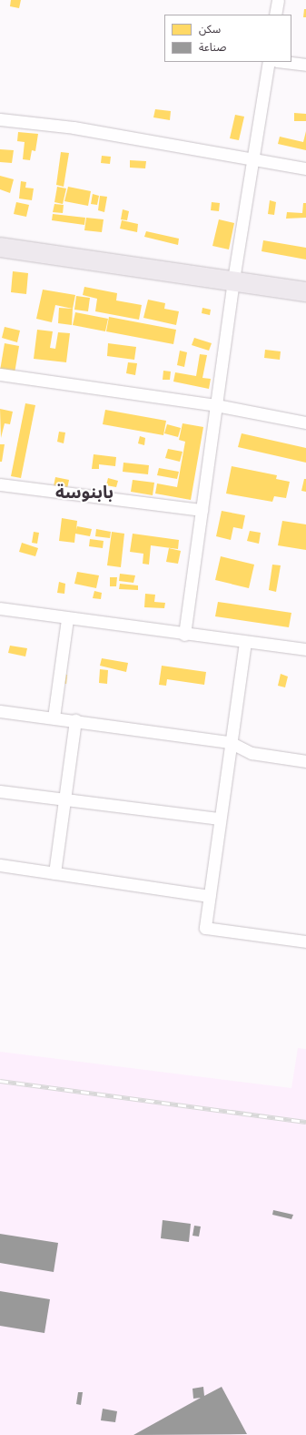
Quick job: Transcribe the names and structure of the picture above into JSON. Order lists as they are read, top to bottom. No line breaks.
{"districts":["بابنوسة"],"legend":["سكن","صناعة"]}
